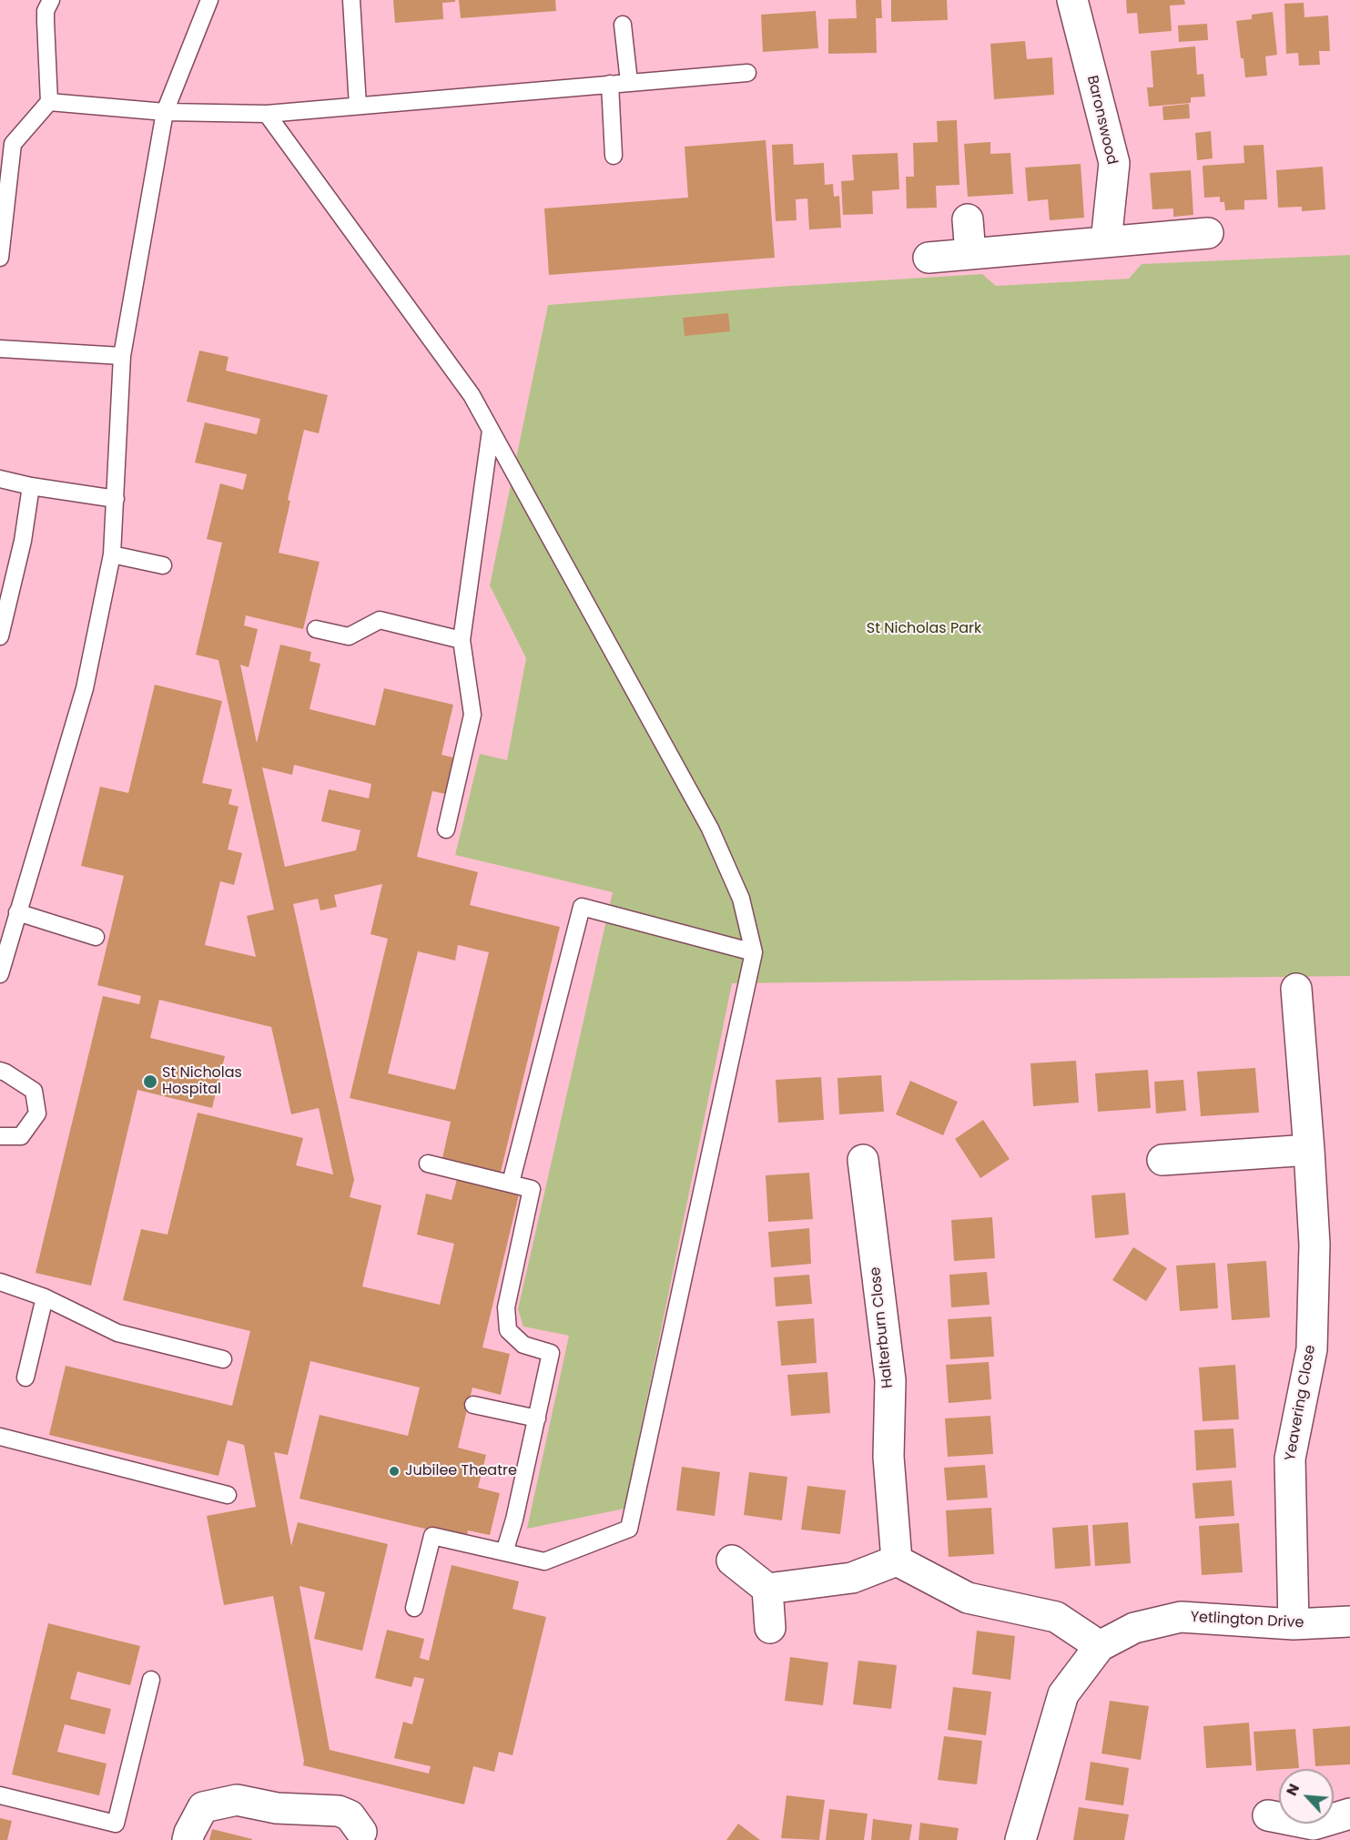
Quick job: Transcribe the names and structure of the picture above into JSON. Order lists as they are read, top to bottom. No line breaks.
{"streets":{"street":["Baronswood","Halterburn Close","Yeavering Close","Yetlington Drive"]},"crossings":[["Yeavering Close","Yetlington Drive"]],"parks":["St Nicholas Park"],"places":["St Nicholas Hospital","Jubilee Theatre"],"north":"top left"}
